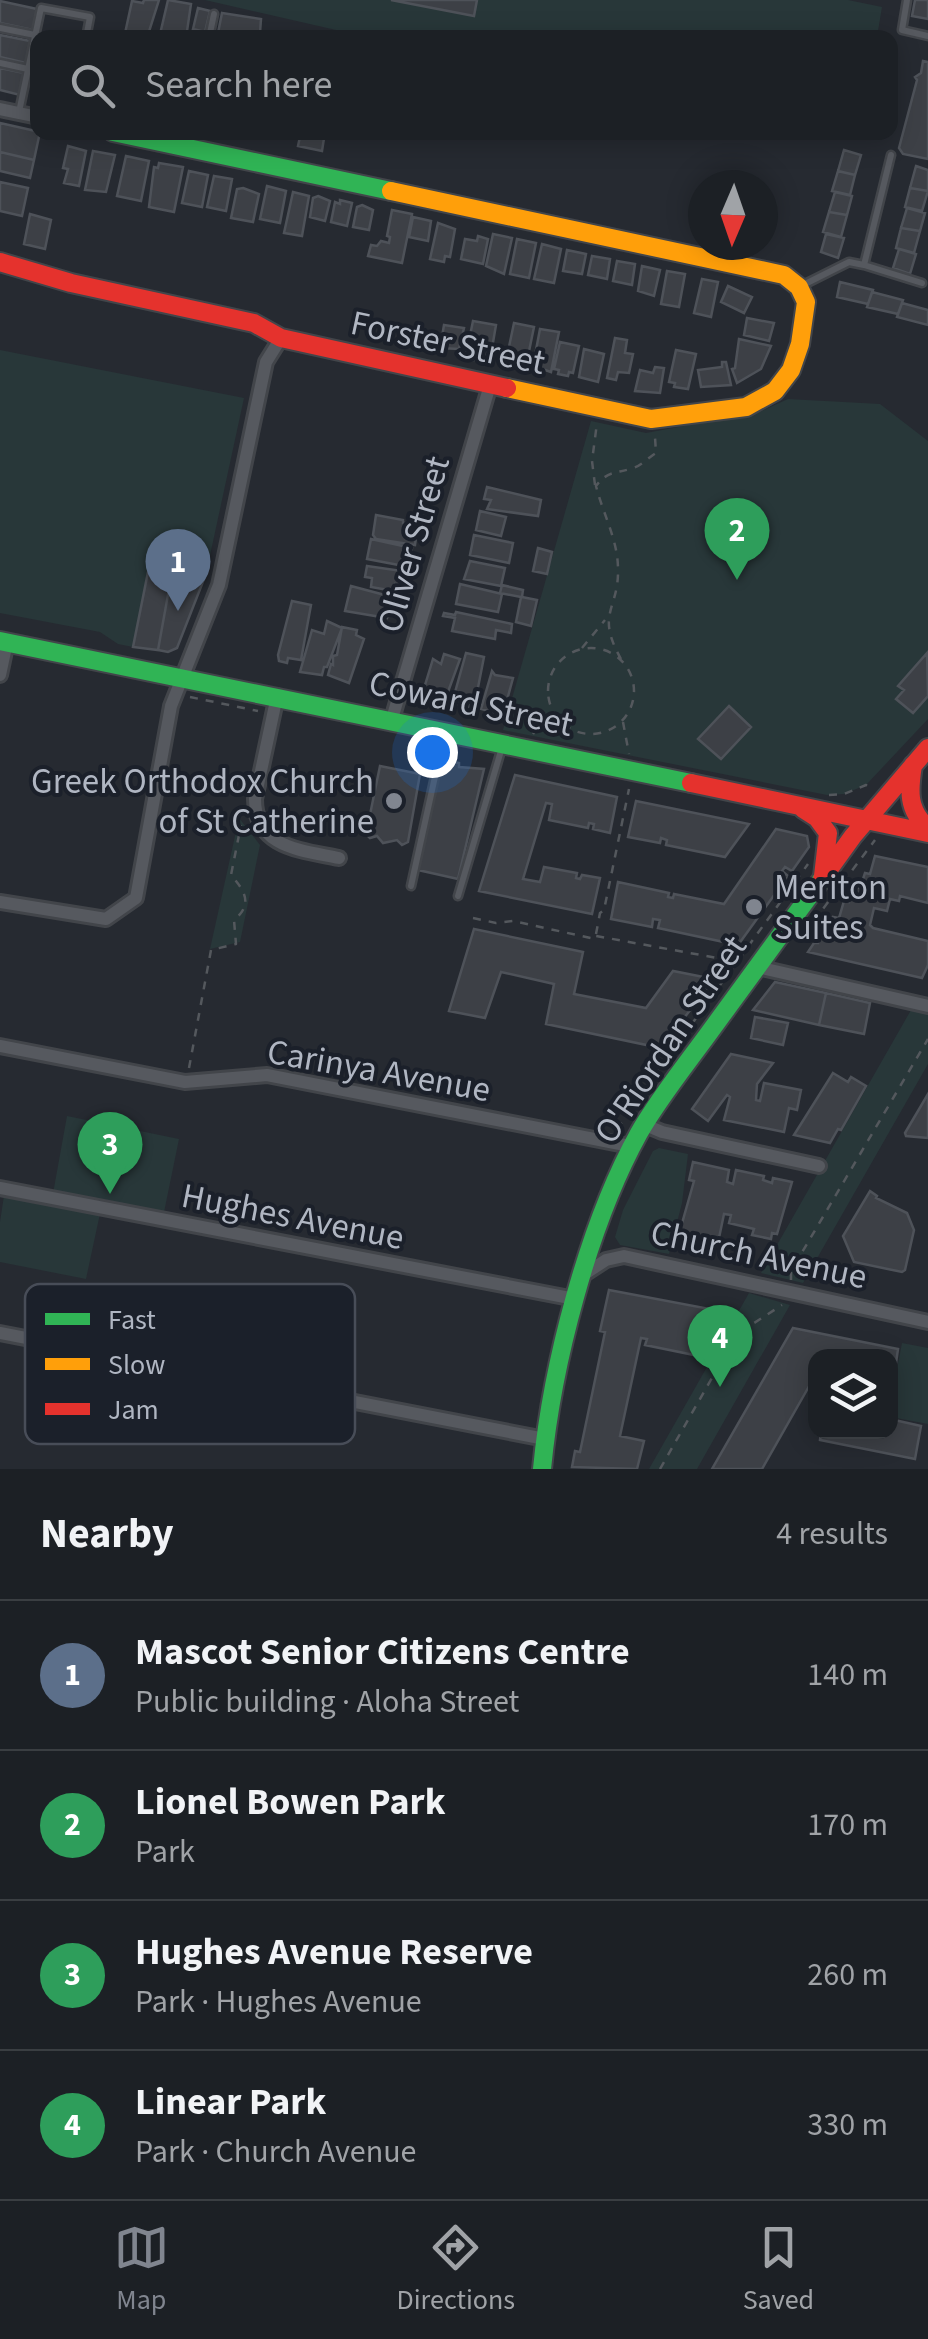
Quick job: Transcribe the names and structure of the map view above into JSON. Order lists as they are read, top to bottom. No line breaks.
{"streets":{"street":["Forster Street","Oliver Street","Coward Street","O'Riordan Street","Carinya Avenue","Hughes Avenue","Church Avenue"]},"crossings":[["Forster Street","Oliver Street"],["Oliver Street","Coward Street"],["Coward Street","O'Riordan Street"],["O'Riordan Street","Carinya Avenue"],["O'Riordan Street","Hughes Avenue"],["O'Riordan Street","Church Avenue"]],"places":["Greek Orthodox Church of St Catherine","Meriton Suites"],"legend":["Fast","Slow","Jam"],"north":"bottom","page":{"search":"Search here","pins":["2","1","3","4"],"heading":["Nearby","4 results"],"list":[{"mark":"1","name":"Mascot Senior Citizens Centre","note":"Public building · Aloha Street","value":"140 m"},{"mark":"2","name":"Lionel Bowen Park","note":"Park","value":"170 m"},{"mark":"3","name":"Hughes Avenue Reserve","note":"Park · Hughes Avenue","value":"260 m"},{"mark":"4","name":"Linear Park","note":"Park · Church Avenue","value":"330 m"}],"nav":["Map","Directions","Saved"]}}
